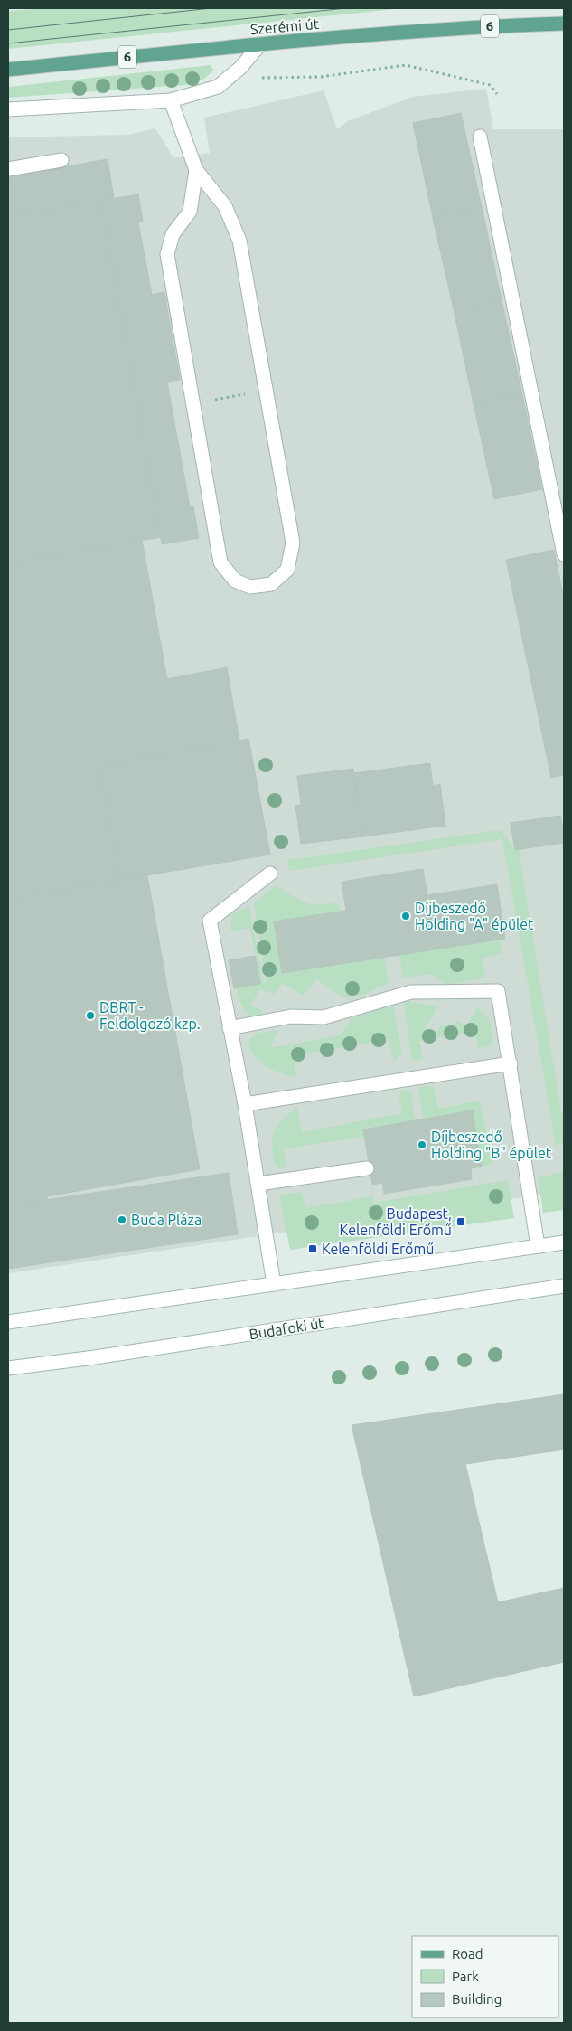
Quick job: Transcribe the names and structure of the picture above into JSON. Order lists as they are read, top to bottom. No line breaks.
{"streets":{"main road":["Szerémi út","6","Budafoki út"]},"places":{"other":["Díjbeszedő Holding \"A\" épület","DBRT - Feldolgozó kzp.","Díjbeszedő Holding \"B\" épület","Buda Pláza"],"transit":["Budapest, Kelenföldi Erőmű","Kelenföldi Erőmű"]},"legend":["Road","Park","Building"]}
